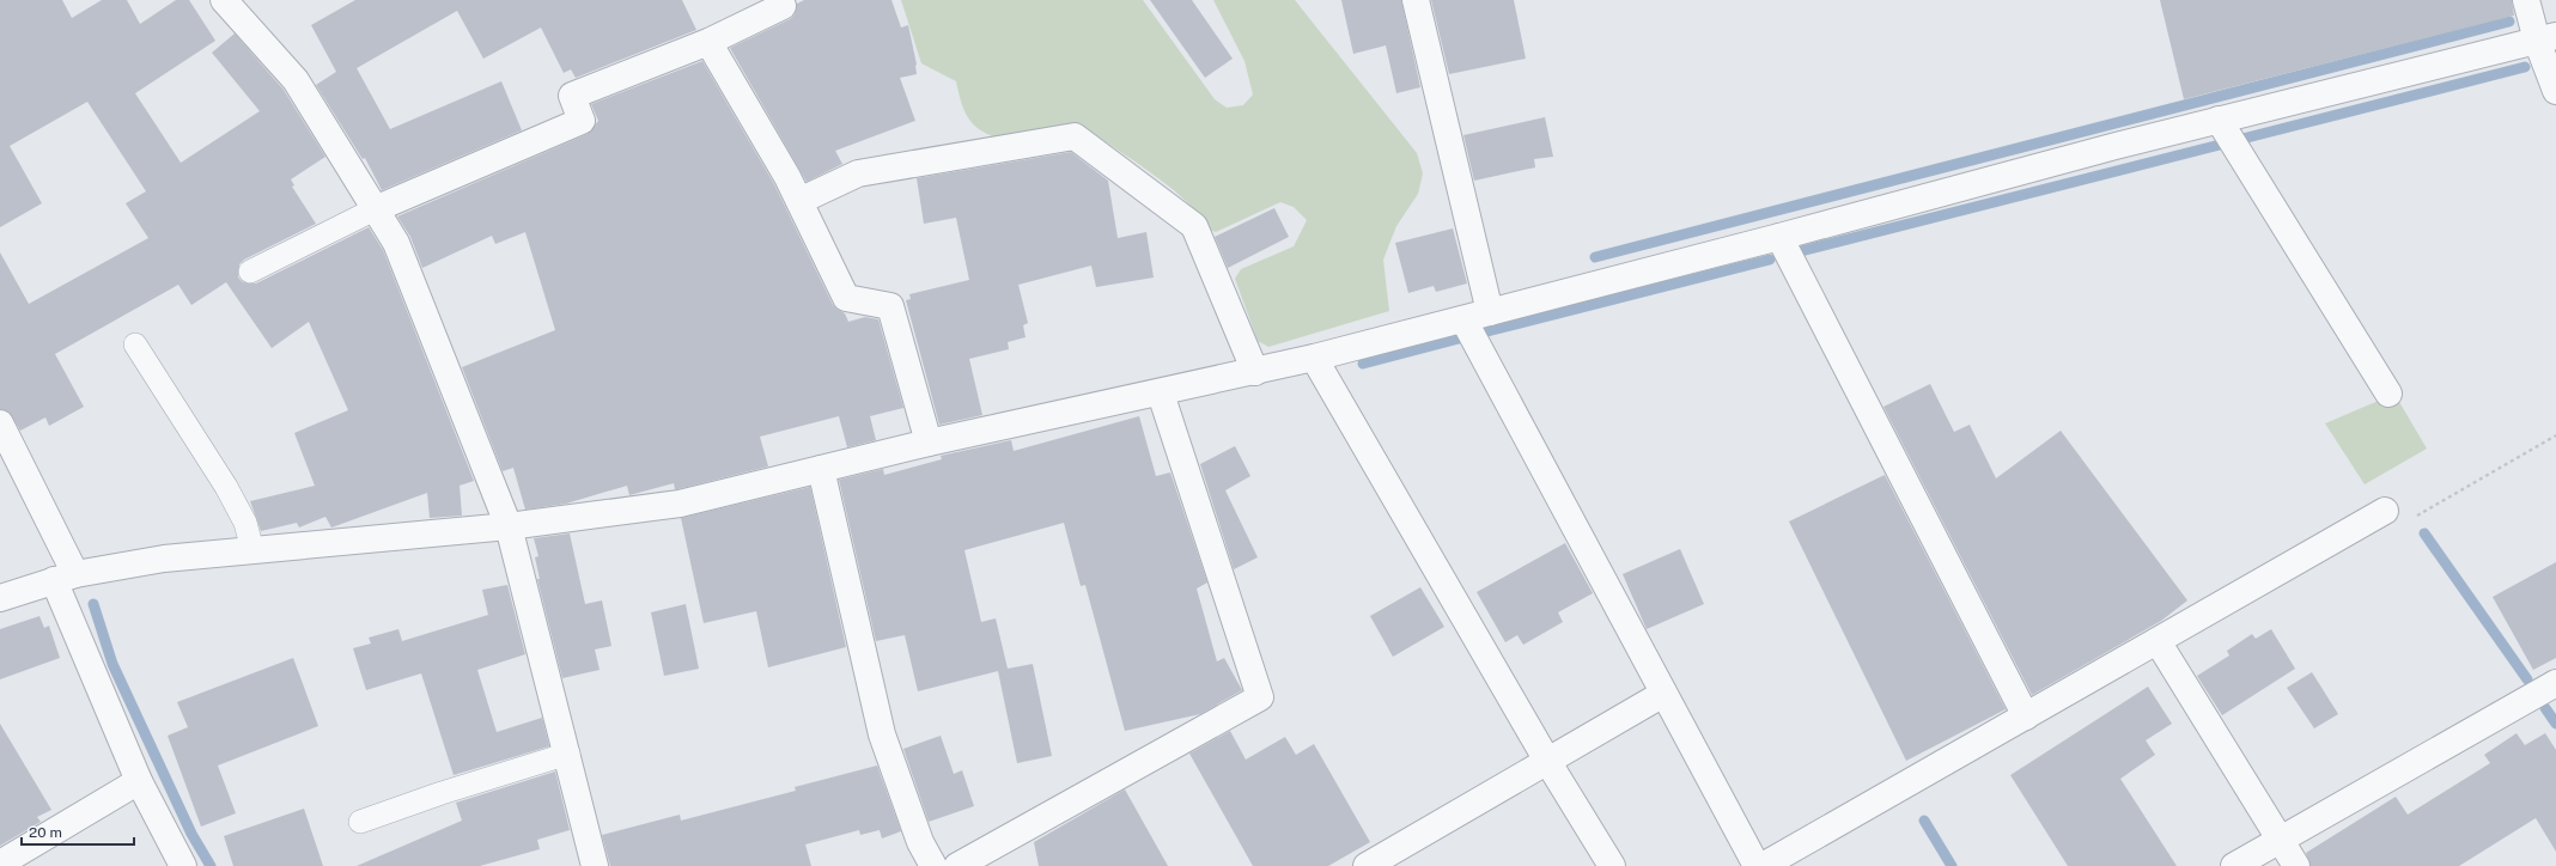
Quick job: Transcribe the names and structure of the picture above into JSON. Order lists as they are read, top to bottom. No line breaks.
{"scale_bar":"20 m"}
